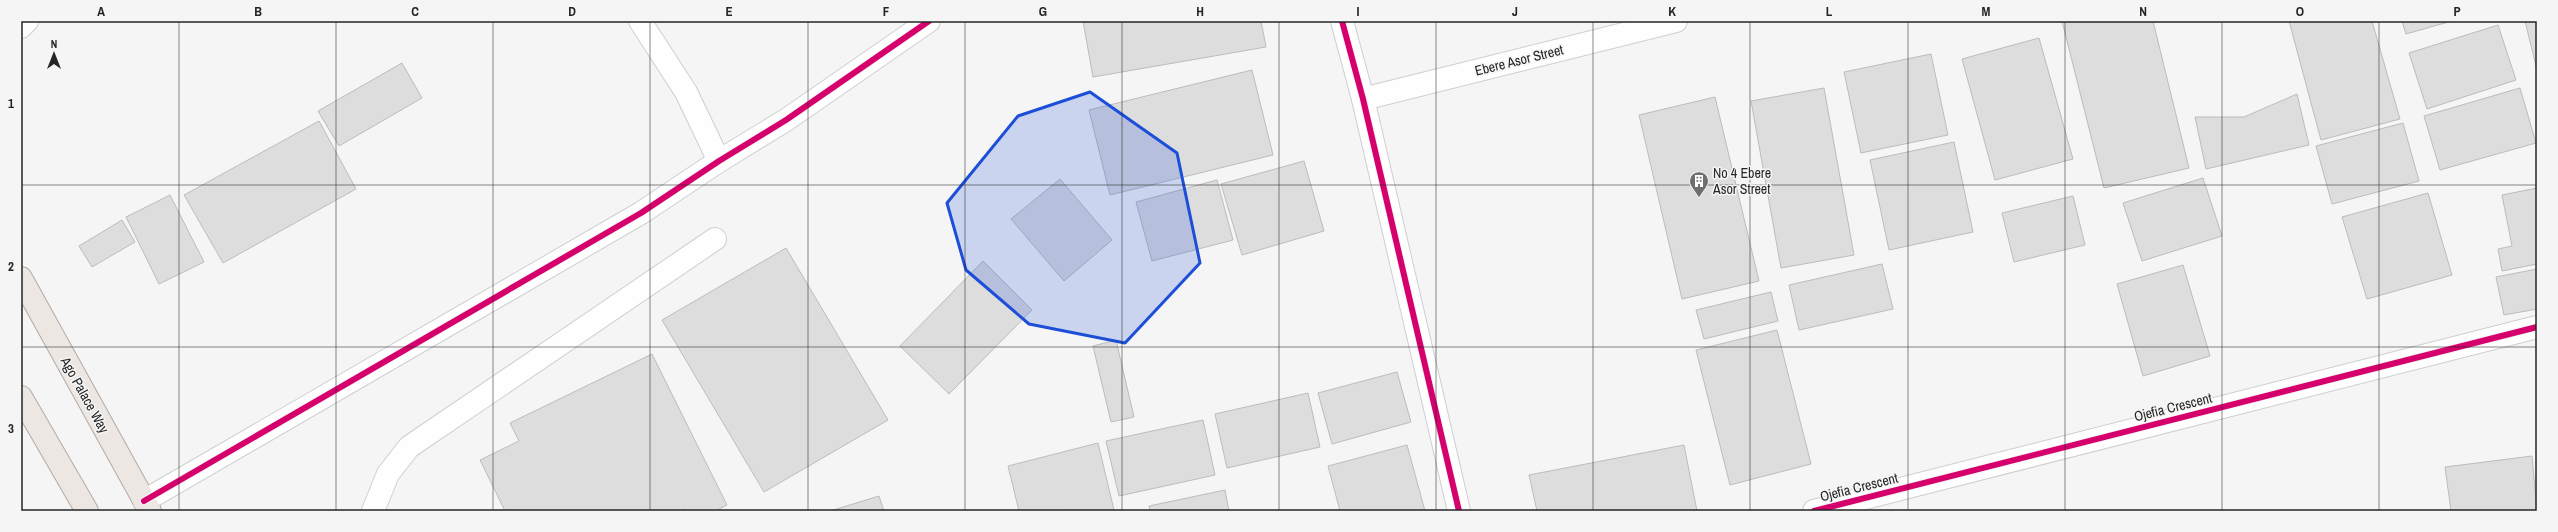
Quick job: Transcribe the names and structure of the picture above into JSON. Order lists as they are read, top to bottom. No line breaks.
{"streets":{"main road":["Ago Palace Way"],"street":["Ebere Asor Street","Ojefia Crescent"]},"places":{"building":["No 4 Ebere Asor Street"]},"north":"top","grid":{"columns":["A","B","C","D","E","F","G","H","I","J","K","L","M","N","O","P"],"rows":["1","2","3"]}}
